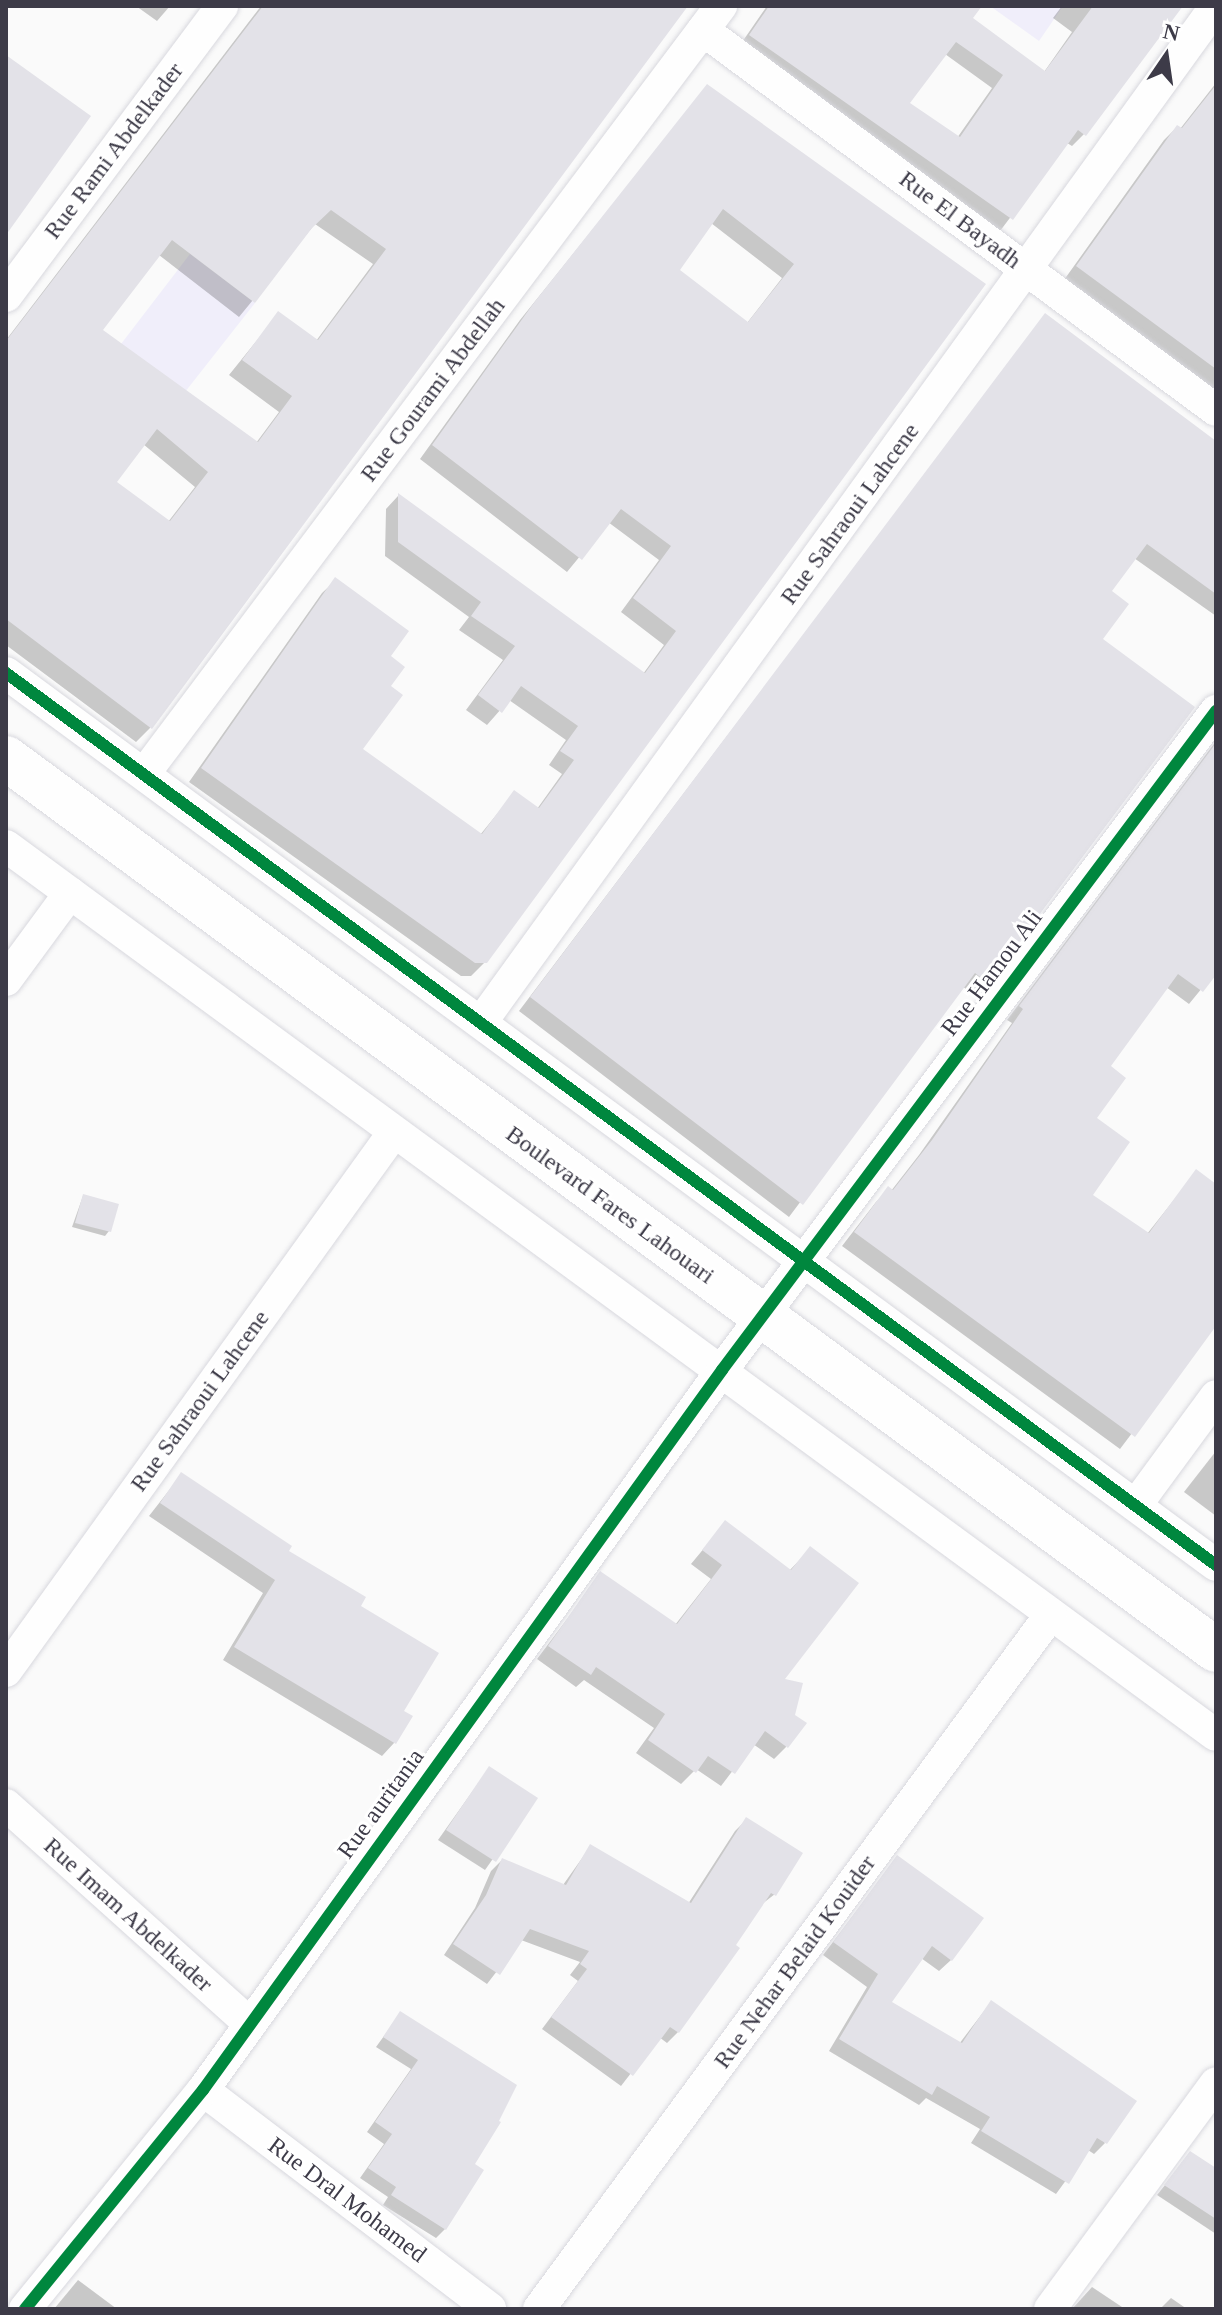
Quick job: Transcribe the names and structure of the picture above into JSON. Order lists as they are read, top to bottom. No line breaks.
{"streets":{"main road":["Boulevard Fares Lahouari"],"street":["Rue Rami Abdelkader","Rue El Bayadh","Rue Gourami Abdellah","Rue Sahraoui Lahcene","Rue Hamou Ali","Rue auritania","Rue Imam Abdelkader","Rue Nehar Belaid Kouider","Rue Dral Mohamed"]},"crossings":[["Rue El Bayadh","Rue Gourami Abdellah"],["Rue El Bayadh","Rue Sahraoui Lahcene"],["Rue Hamou Ali","Boulevard Fares Lahouari"],["Rue Hamou Ali","Rue auritania"],["Boulevard Fares Lahouari","Rue auritania"],["Rue auritania","Rue Imam Abdelkader"],["Rue auritania","Rue Dral Mohamed"]],"north":"top"}
